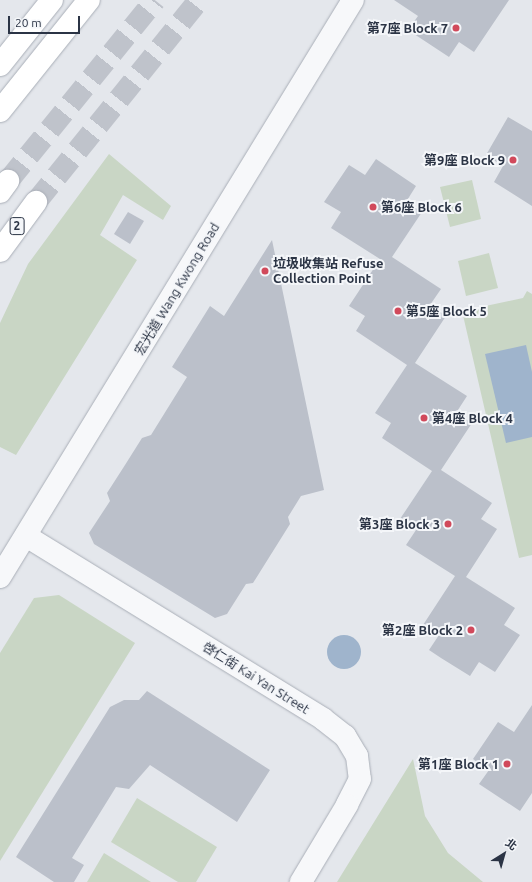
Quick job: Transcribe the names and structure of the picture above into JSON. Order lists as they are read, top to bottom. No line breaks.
{"streets":{"main road":["2"],"street":["宏光道 Wang Kwong Road","啓仁街 Kai Yan Street"]},"crossings":[["宏光道 Wang Kwong Road","啓仁街 Kai Yan Street"]],"places":["第7座 Block 7","第9座 Block 9","第6座 Block 6","垃圾收集站 Refuse Collection Point","第5座 Block 5","第4座 Block 4","第3座 Block 3","第2座 Block 2","第1座 Block 1"],"scale_bar":"20 m","north":"top right"}
